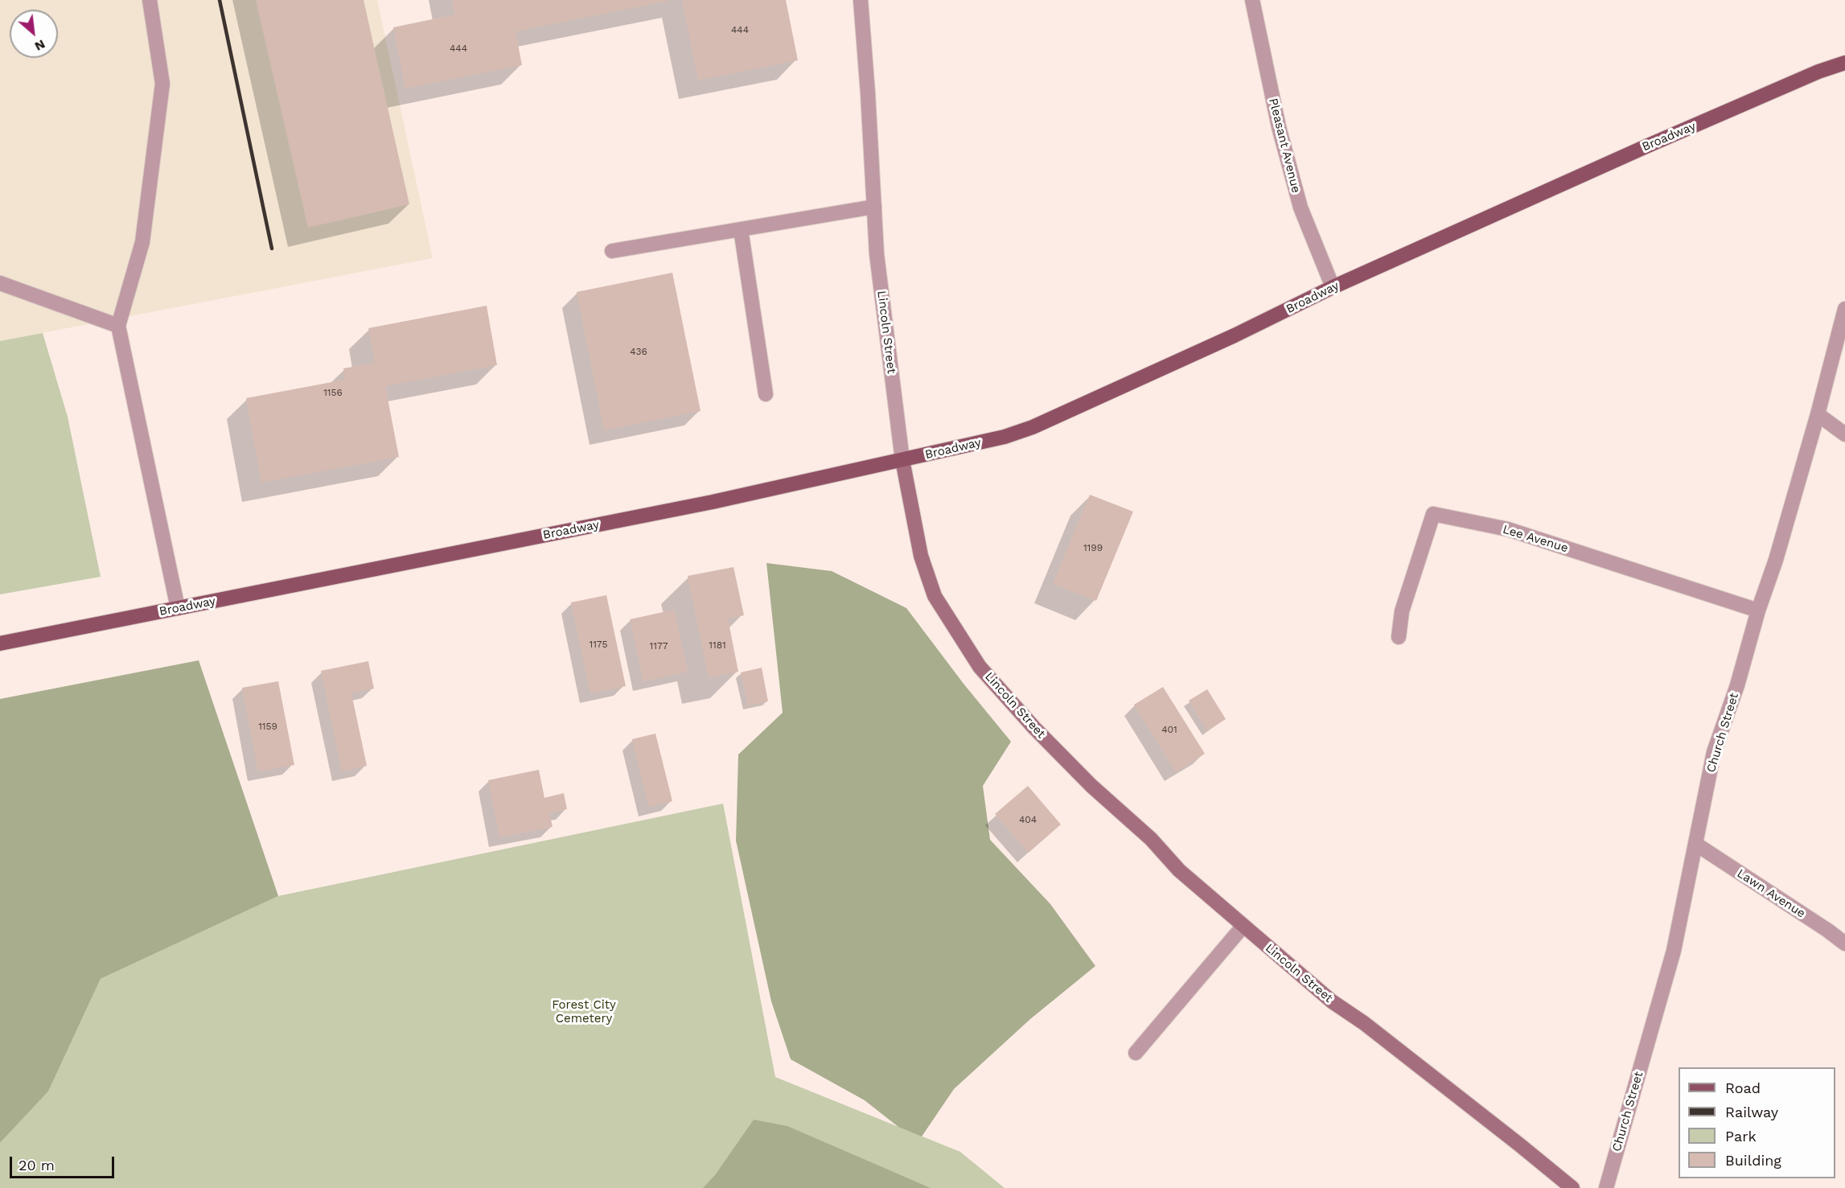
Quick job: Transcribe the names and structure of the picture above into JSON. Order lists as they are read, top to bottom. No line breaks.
{"streets":{"main road":["Broadway","Lincoln Street"],"street":["Pleasant Avenue","Lee Avenue","Church Street","Lawn Avenue"]},"crossings":[["Broadway","Pleasant Avenue"],["Broadway","Lincoln Street"],["Lee Avenue","Church Street"],["Church Street","Lawn Avenue"]],"parks":["Forest City Cemetery"],"house_numbers":["444","444","436","1156","1199","1175","1181","1177","1159","401","404"],"legend":["Road","Railway","Park","Building"],"scale_bar":"20 m","north":"bottom right"}
